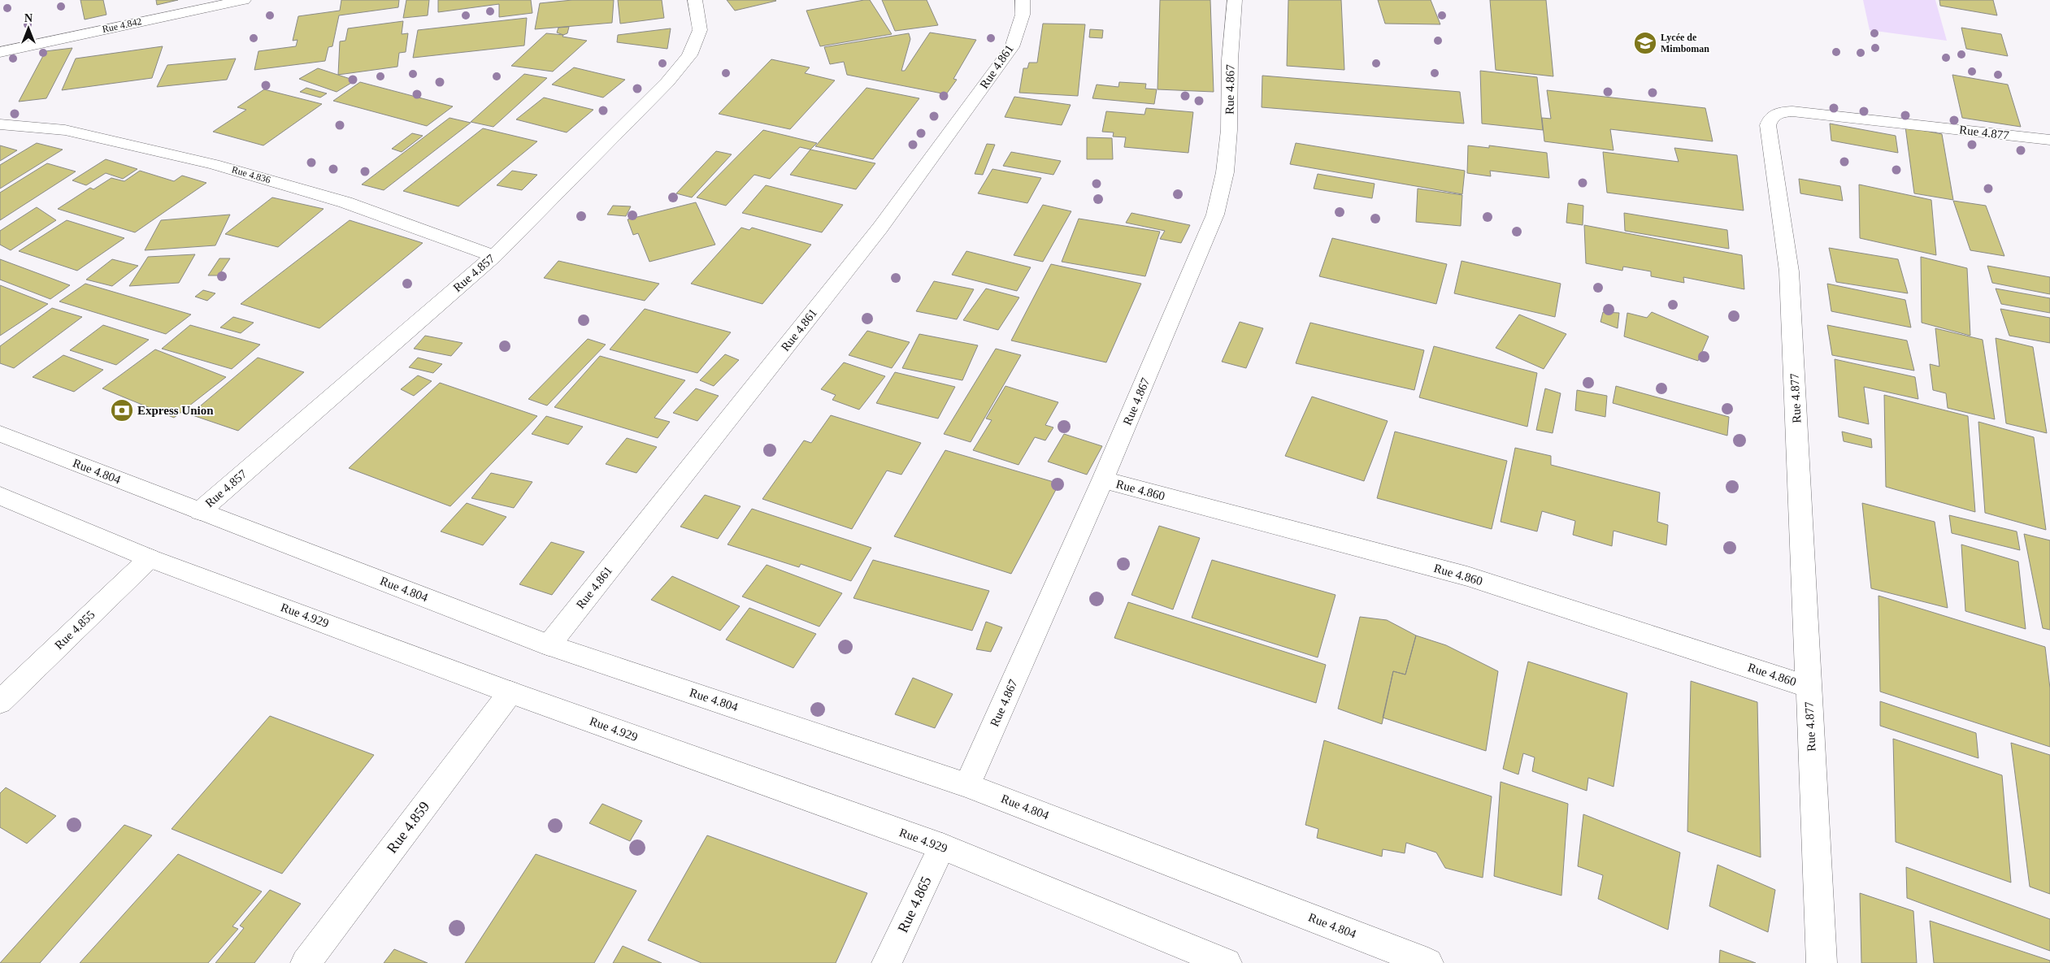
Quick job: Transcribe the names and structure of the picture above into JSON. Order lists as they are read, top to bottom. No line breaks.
{"streets":{"street":["Rue 4.842","Rue 4.861","Rue 4.867","Rue 4.877","Rue 4.836","Rue 4.857","Rue 4.804","Rue 4.860","Rue 4.929","Rue 4.855","Rue 4.859","Rue 4.865"]},"crossings":[["Rue 4.861","Rue 4.804"],["Rue 4.867","Rue 4.804"],["Rue 4.867","Rue 4.860"],["Rue 4.877","Rue 4.860"],["Rue 4.836","Rue 4.857"],["Rue 4.857","Rue 4.804"],["Rue 4.929","Rue 4.855"],["Rue 4.929","Rue 4.859"],["Rue 4.929","Rue 4.865"]],"places":{"school or university":["Lycée de Mimboman"],"bank":["Express Union"]},"north":"top"}
